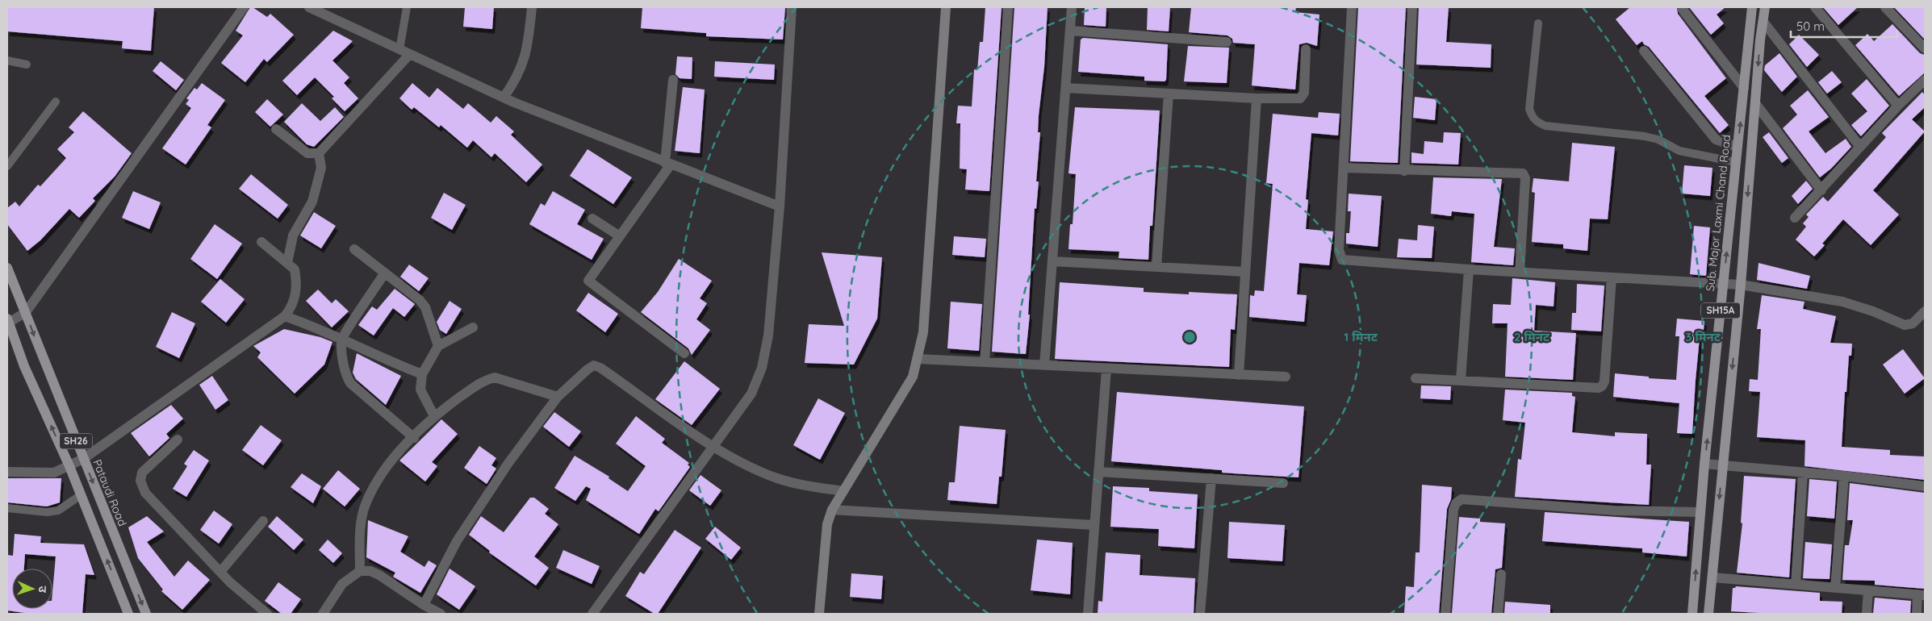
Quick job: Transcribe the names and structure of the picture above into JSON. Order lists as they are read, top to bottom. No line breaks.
{"streets":{"main road":["Sub. Major Laxmi Chand Road","SH15A","SH26","Pataudi Road"]},"scale_bar":"50 m","north":"right","rings":["1 मिनट","2 मिनट","3 मिनट"]}
